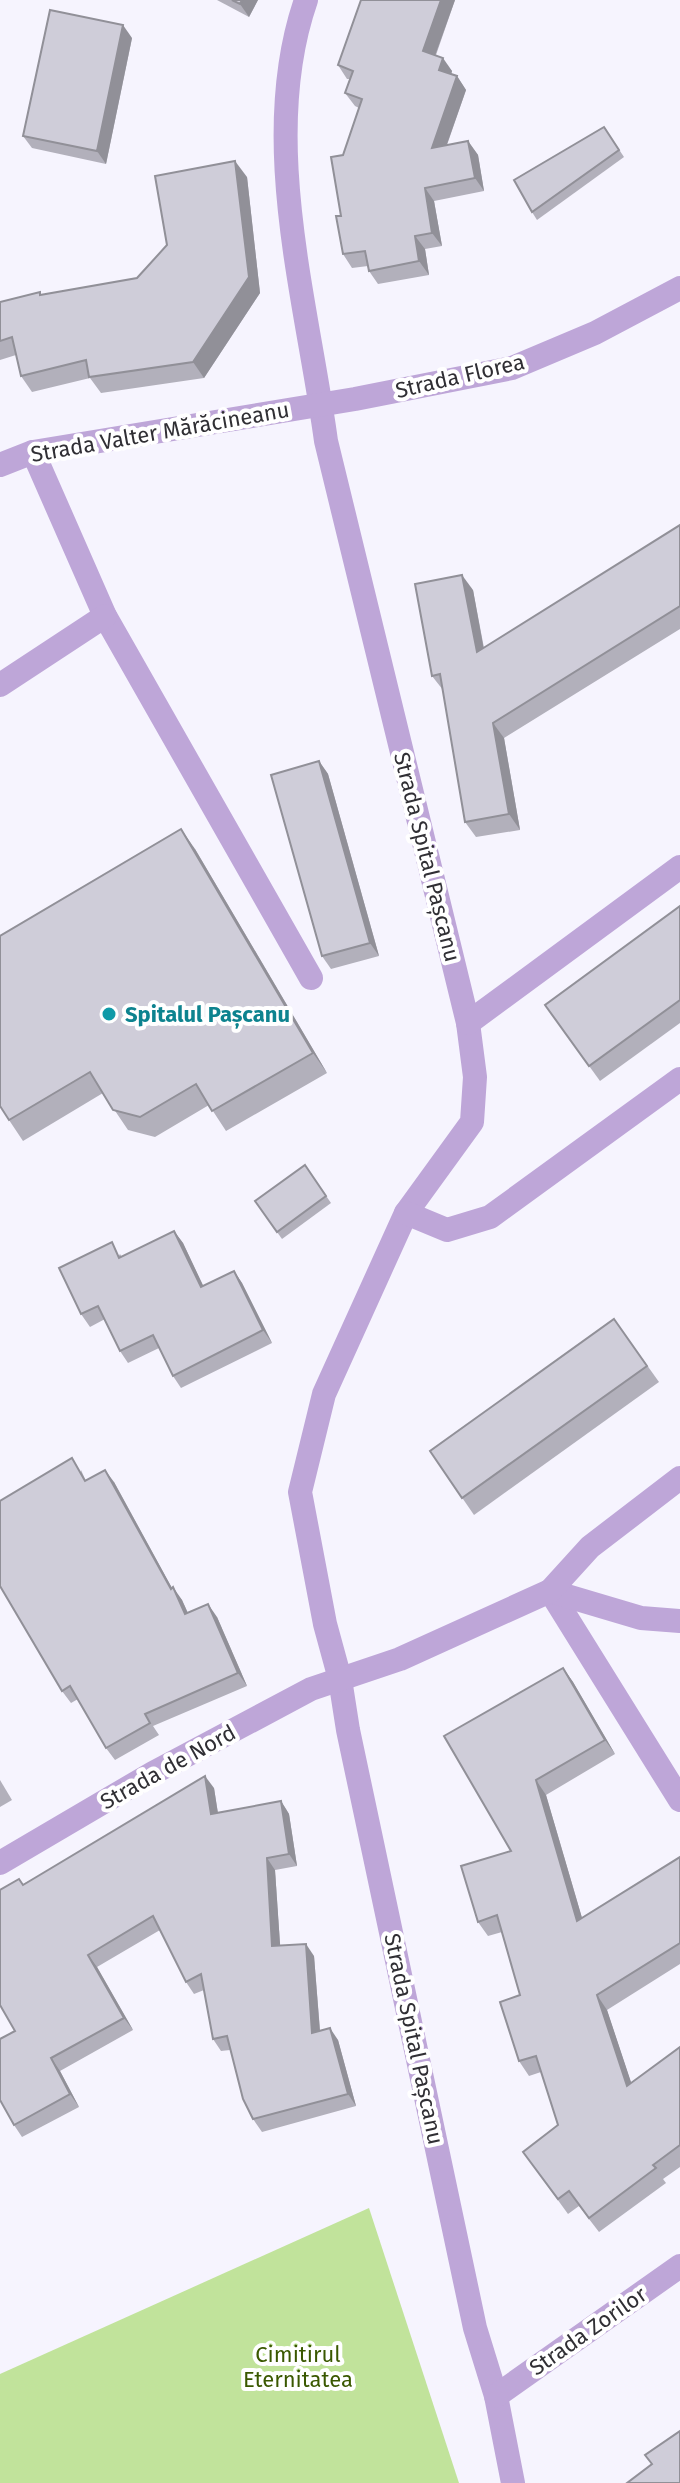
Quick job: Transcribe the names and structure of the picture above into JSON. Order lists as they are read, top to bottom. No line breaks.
{"streets":{"street":["Strada Florea","Strada Valter Mărăcineanu","Strada Spital Pașcanu","Strada de Nord","Strada Zorilor"]},"crossings":[["Strada Florea","Strada Valter Mărăcineanu"],["Strada Florea","Strada Spital Pașcanu"],["Strada Valter Mărăcineanu","Strada Spital Pașcanu"],["Strada Spital Pașcanu","Strada de Nord"],["Strada Spital Pașcanu","Strada Zorilor"]],"parks":["Cimitirul Eternitatea"],"places":["Spitalul Pașcanu"]}
